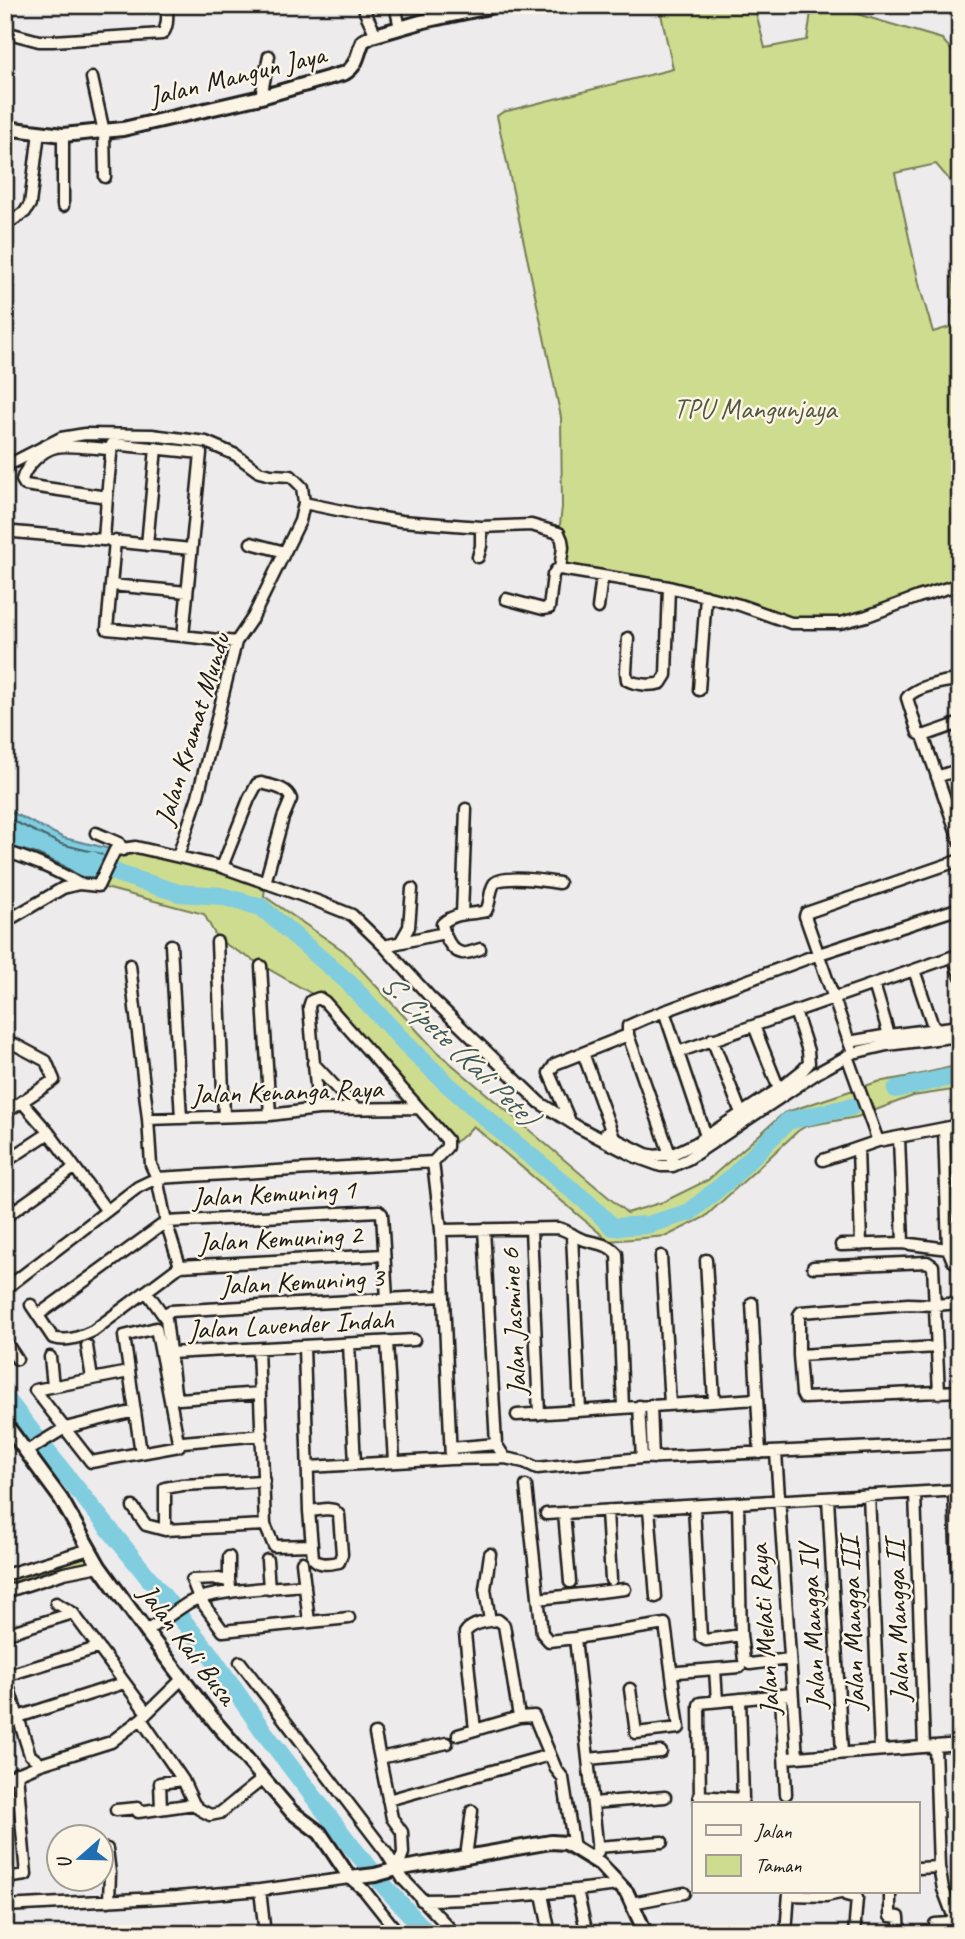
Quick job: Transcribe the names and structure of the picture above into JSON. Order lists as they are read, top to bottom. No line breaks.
{"streets":{"street":["Jalan Mangun Jaya","Jalan Kramat Mundu","Jalan Kenanga Raya","Jalan Kemuning 1","Jalan Kemuning 2","Jalan Kemuning 3","Jalan Jasmine 6","Jalan Lavender Indah","Jalan Mangga II","Jalan Mangga III","Jalan Mangga IV","Jalan Melati Raya","Jalan Kali Busa"]},"crossings":[["Jalan Kemuning 1","Jalan Kemuning 2"],["Jalan Kemuning 1","Jalan Kemuning 3"]],"water":["S. Cipete (Kali Pete)"],"parks":["TPU Mangunjaya"],"legend":["Jalan","Taman"],"north":"left"}
